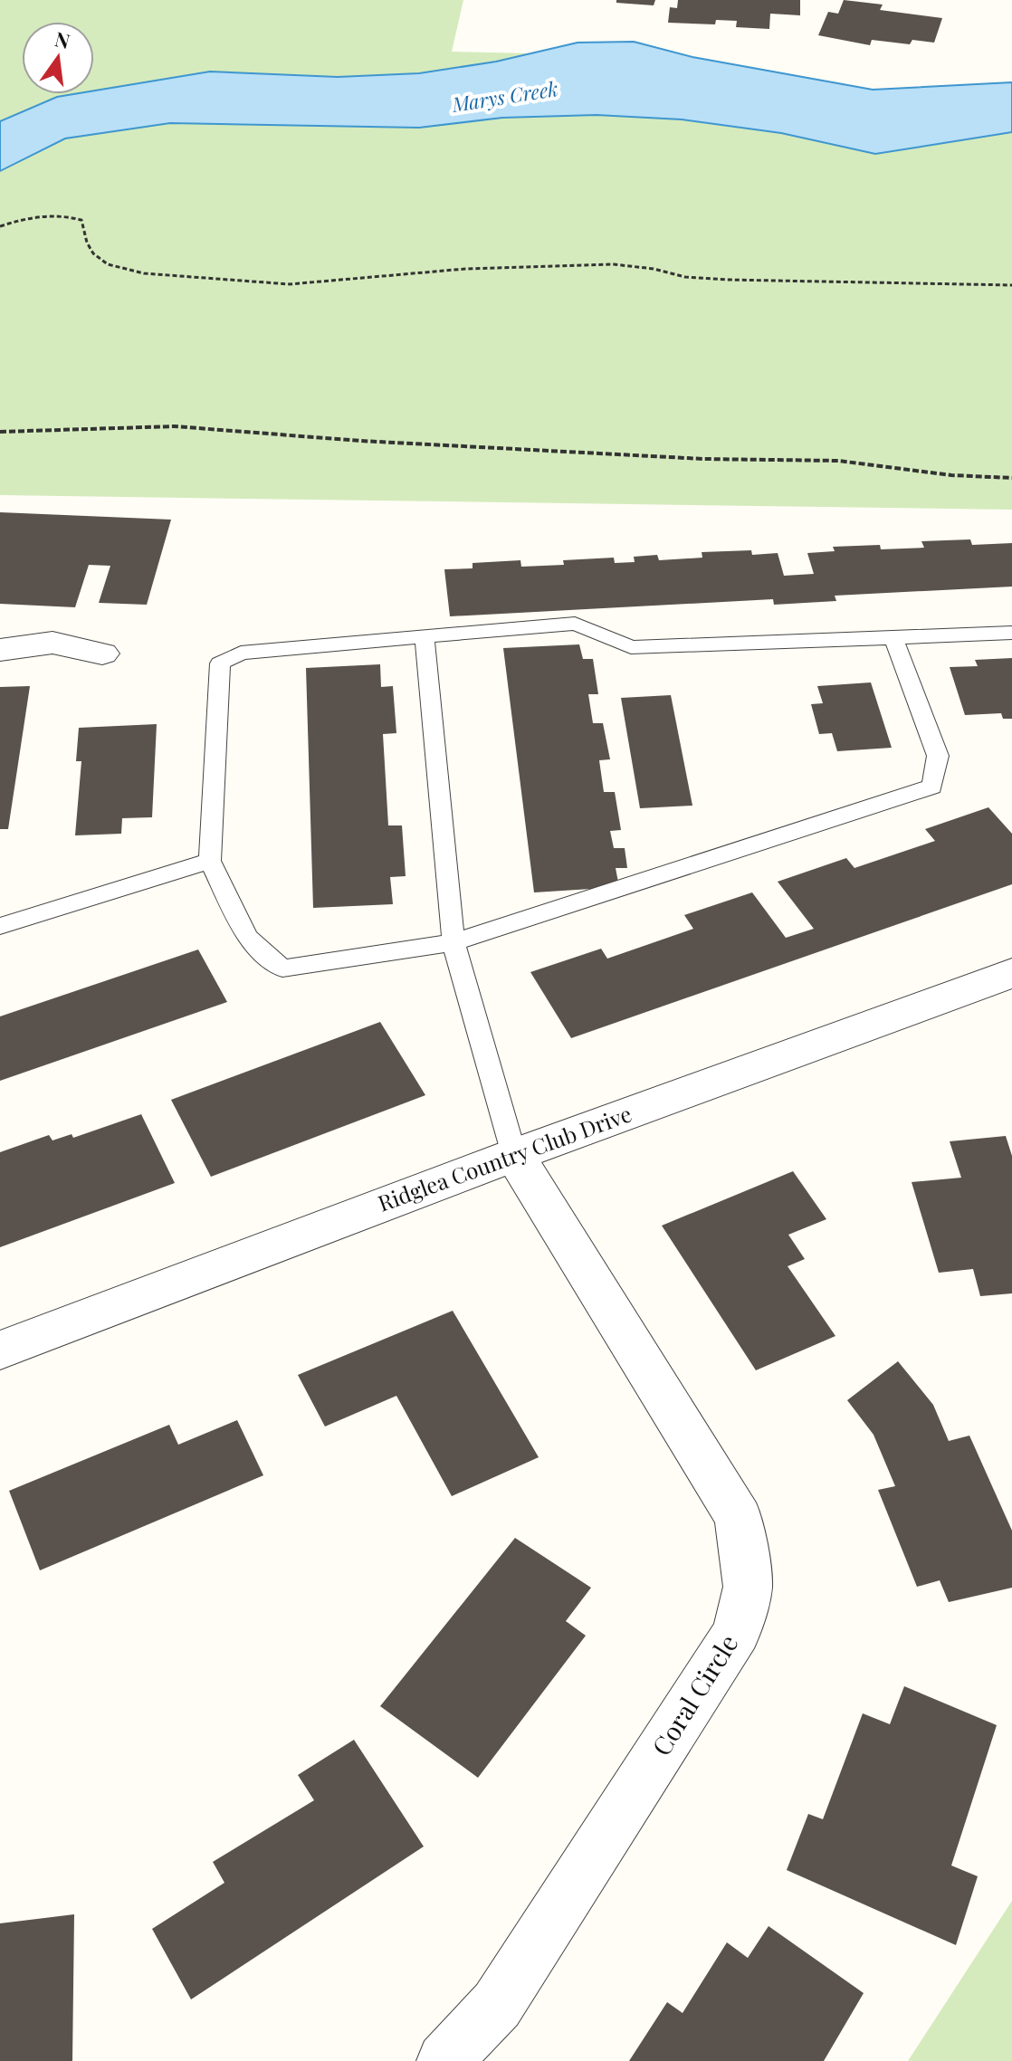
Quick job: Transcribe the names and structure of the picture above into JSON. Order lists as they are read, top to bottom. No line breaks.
{"streets":{"street":["Ridglea Country Club Drive","Coral Circle"]},"crossings":[["Ridglea Country Club Drive","Coral Circle"]],"water":["Marys Creek"],"north":"top"}
